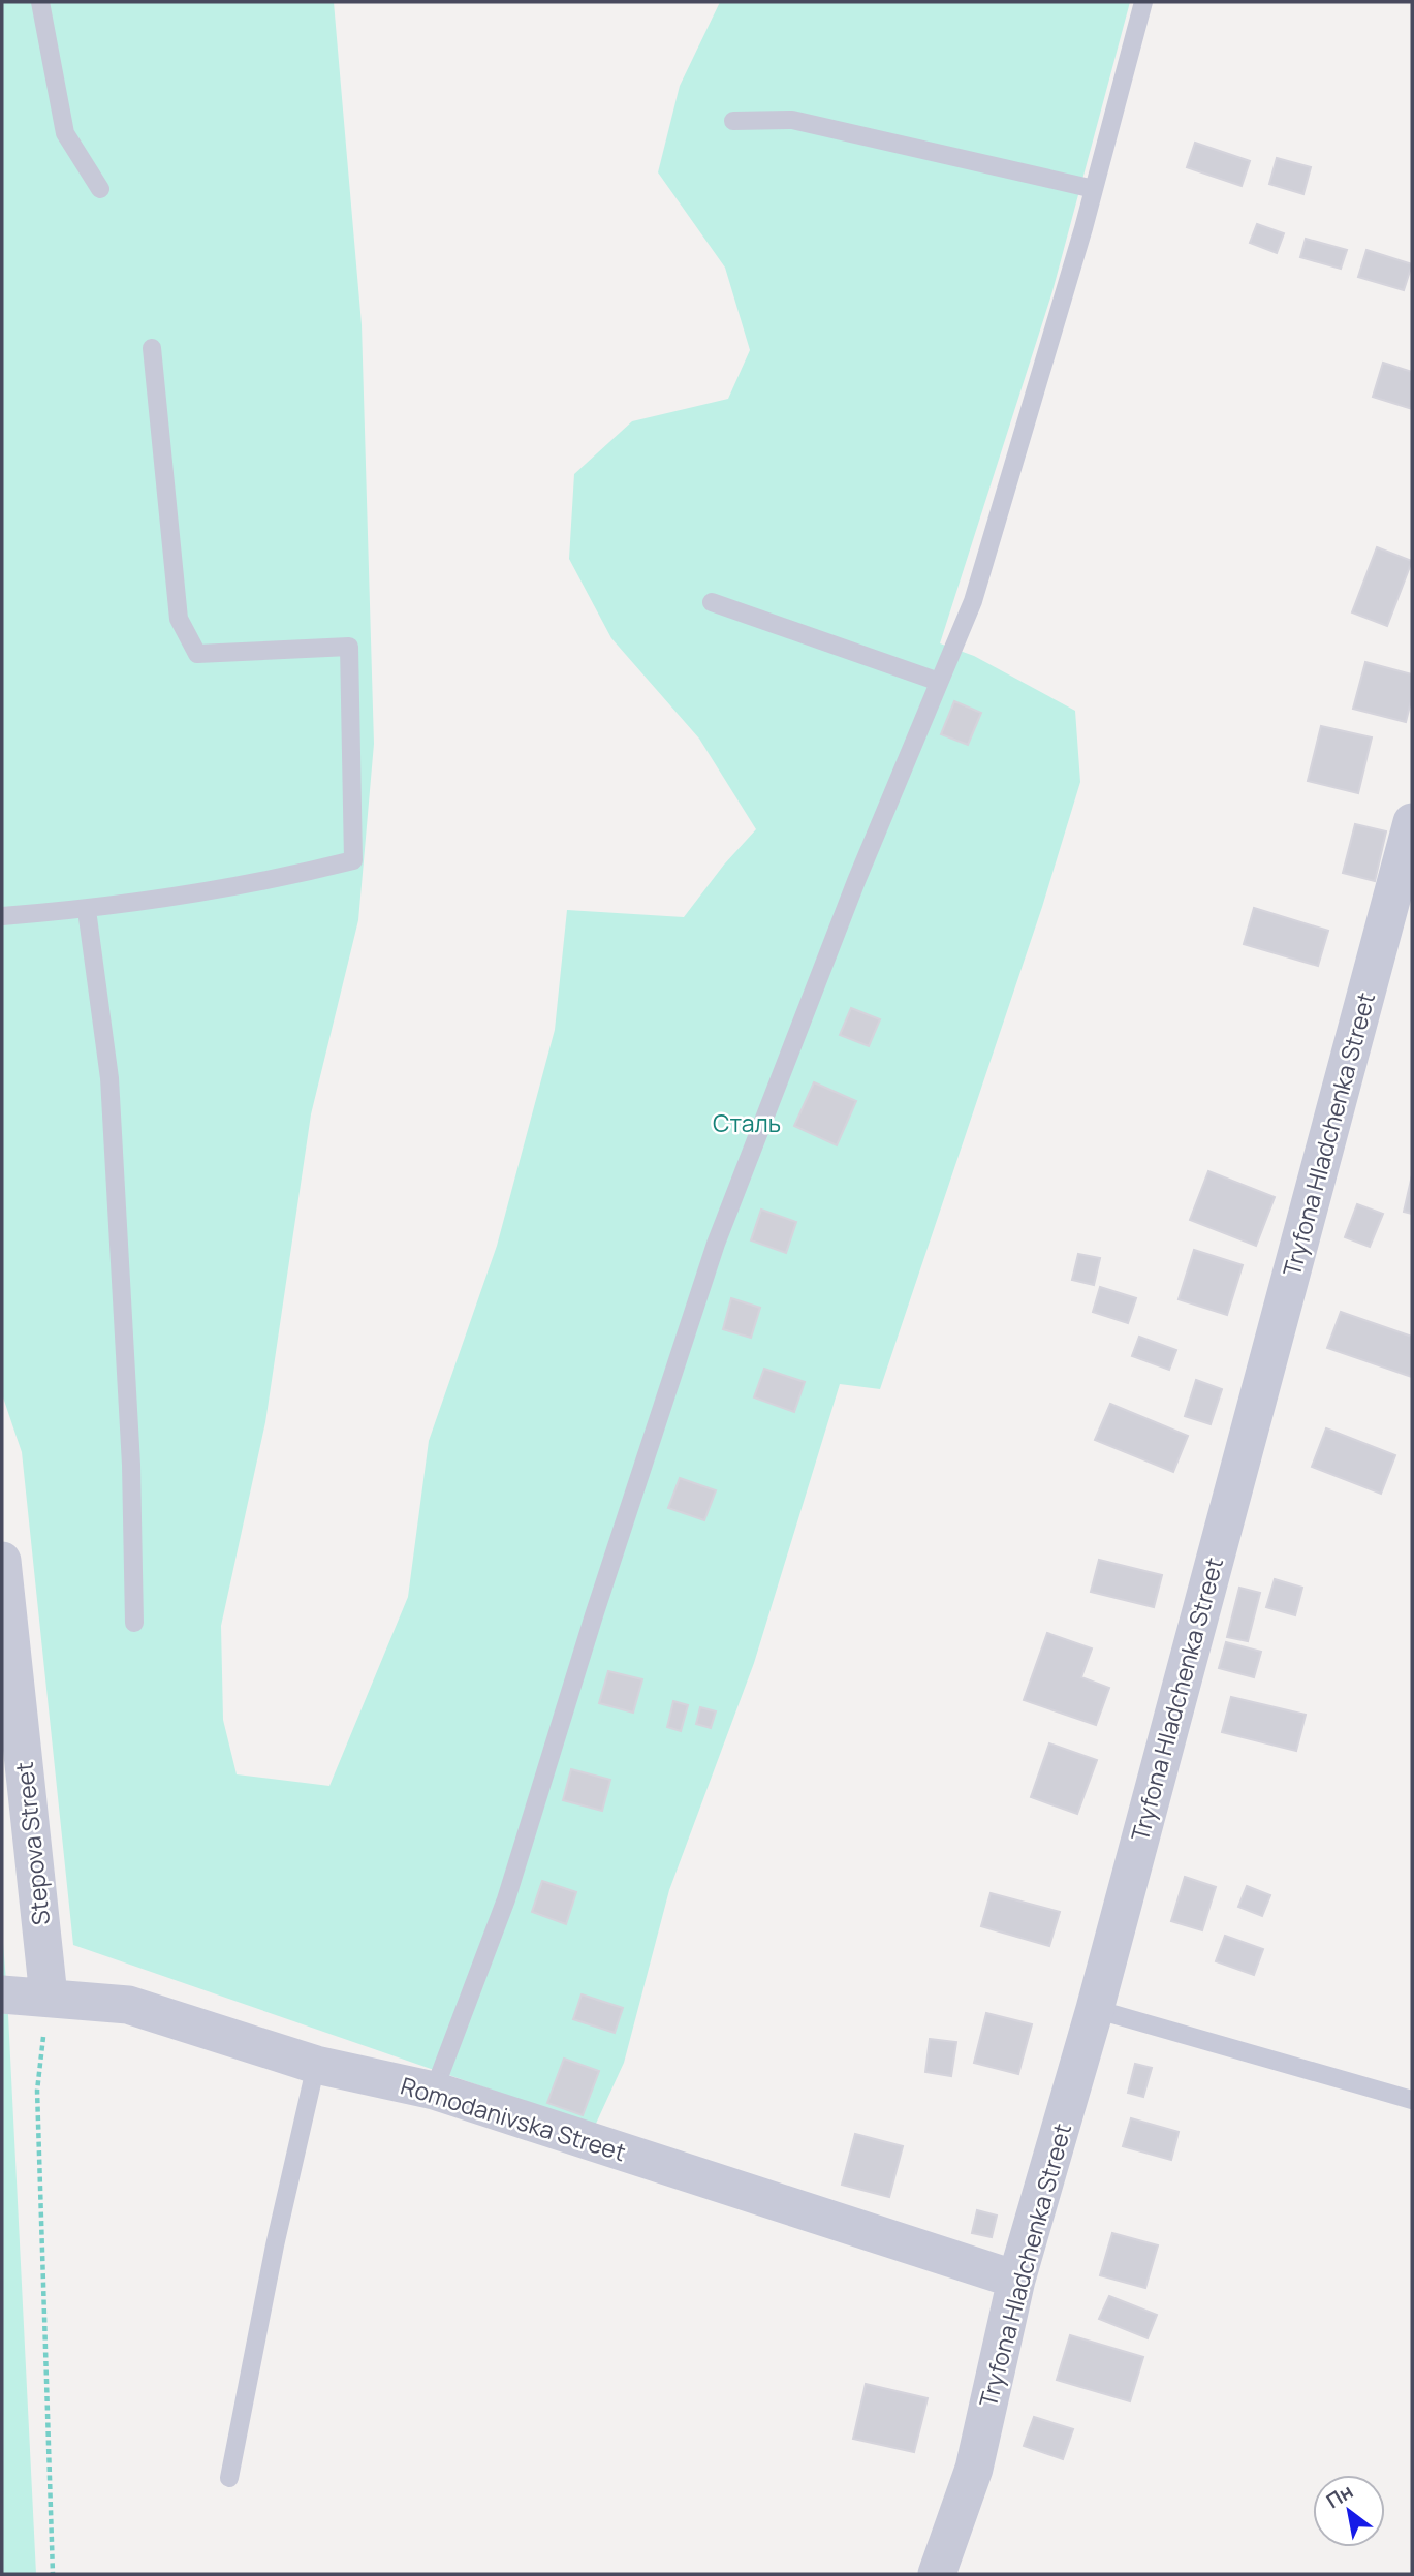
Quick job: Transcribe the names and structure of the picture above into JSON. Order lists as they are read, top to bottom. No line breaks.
{"streets":{"street":["Tryfona Hladchenka Street","Stepova Street","Romodanivska Street"]},"crossings":[["Tryfona Hladchenka Street","Romodanivska Street"],["Stepova Street","Romodanivska Street"]],"parks":["Сталь"],"north":"top left"}
